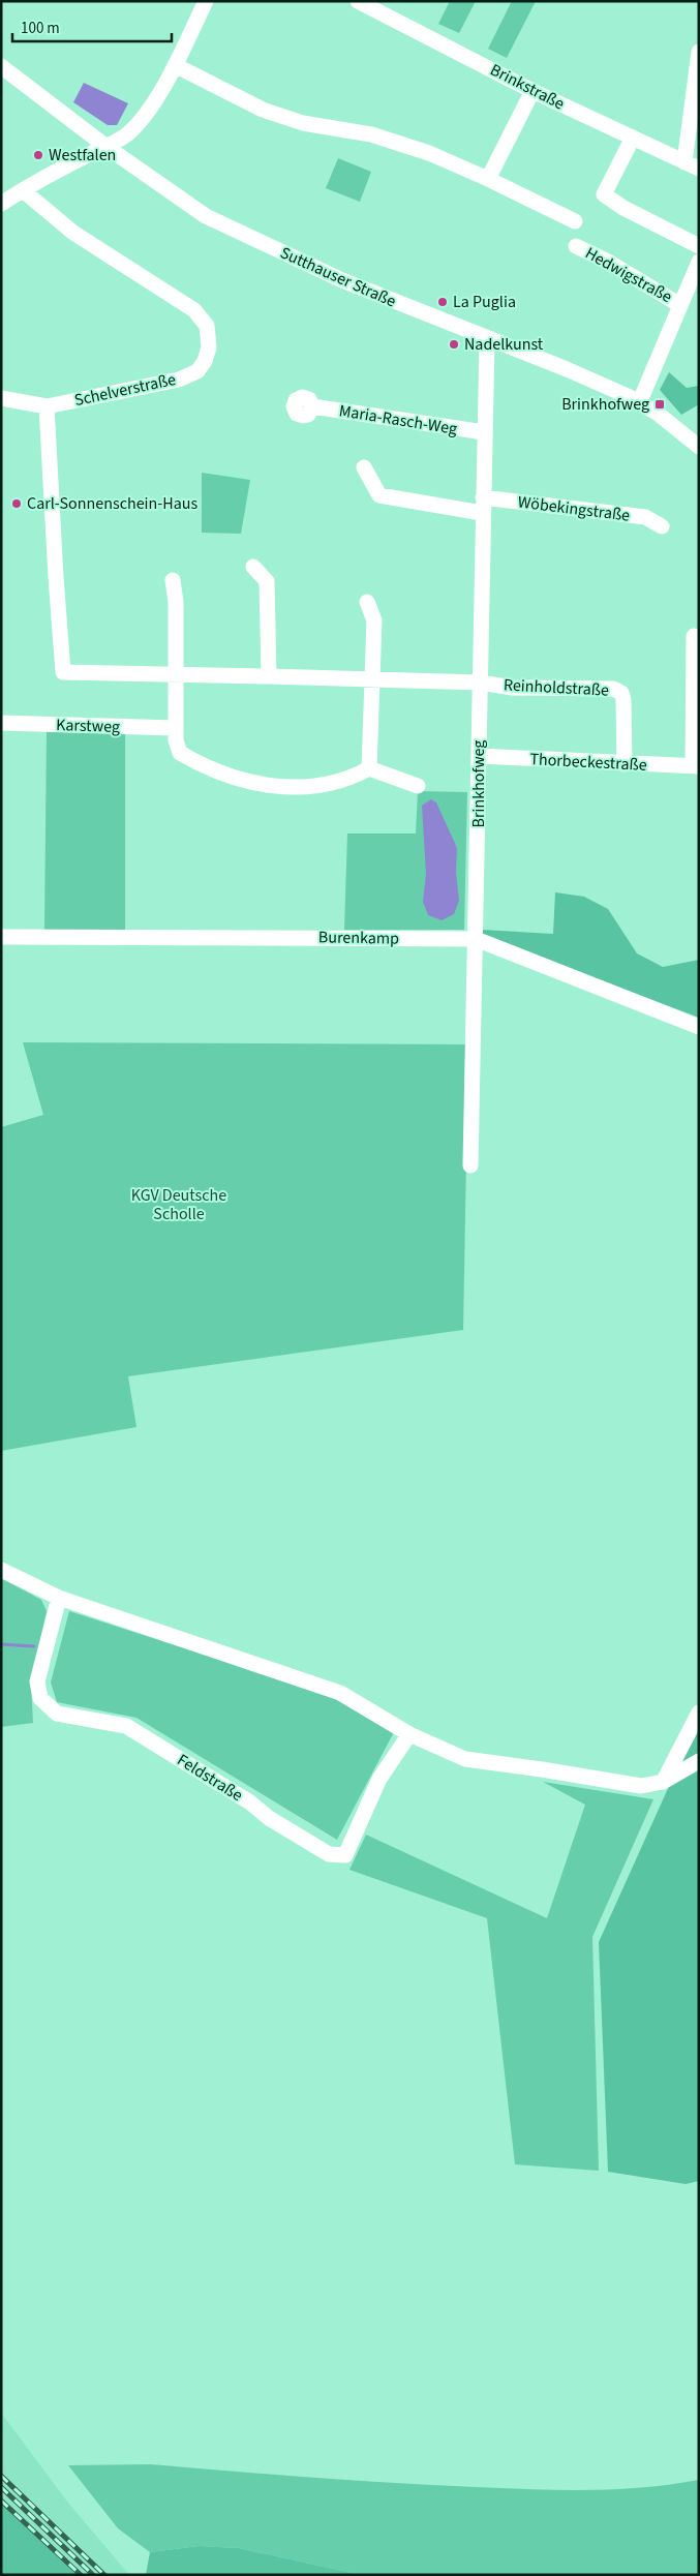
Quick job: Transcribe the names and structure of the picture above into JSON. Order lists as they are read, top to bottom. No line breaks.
{"streets":{"street":["Brinkstraße","Hedwigstraße","Sutthauser Straße","Schelverstraße","Maria-Rasch-Weg","Wöbekingstraße","Reinholdstraße","Karstweg","Thorbeckestraße","Brinkhofweg","Burenkamp","Feldstraße"]},"crossings":[["Sutthauser Straße","Brinkhofweg"],["Schelverstraße","Reinholdstraße"],["Maria-Rasch-Weg","Brinkhofweg"],["Wöbekingstraße","Brinkhofweg"],["Reinholdstraße","Thorbeckestraße"],["Reinholdstraße","Brinkhofweg"],["Thorbeckestraße","Brinkhofweg"],["Brinkhofweg","Burenkamp"]],"parks":["KGV Deutsche Scholle"],"places":{"other":["Westfalen","La Puglia","Nadelkunst","Carl-Sonnenschein-Haus"],"transit":["Brinkhofweg"]},"scale_bar":"100 m"}
